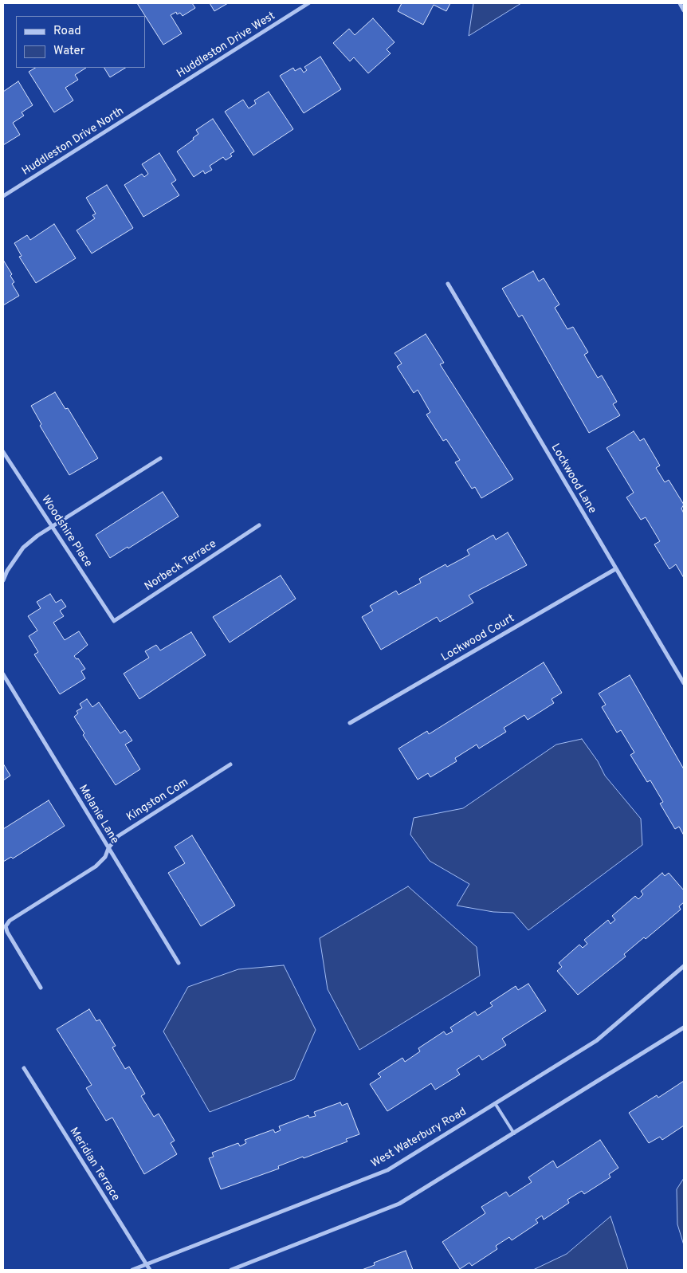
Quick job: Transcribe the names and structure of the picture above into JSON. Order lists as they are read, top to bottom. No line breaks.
{"streets":{"street":["Huddleston Drive West","Huddleston Drive North","Lockwood Lane","Woodshire Place","Norbeck Terrace","Lockwood Court","Kingston Com","Melanie Lane","West Waterbury Road","Meridian Terrace"]},"crossings":[["Huddleston Drive West","Huddleston Drive North"],["Lockwood Lane","Lockwood Court"],["Woodshire Place","Norbeck Terrace"],["Kingston Com","Melanie Lane"],["West Waterbury Road","Meridian Terrace"]],"legend":["Road","Water"]}
